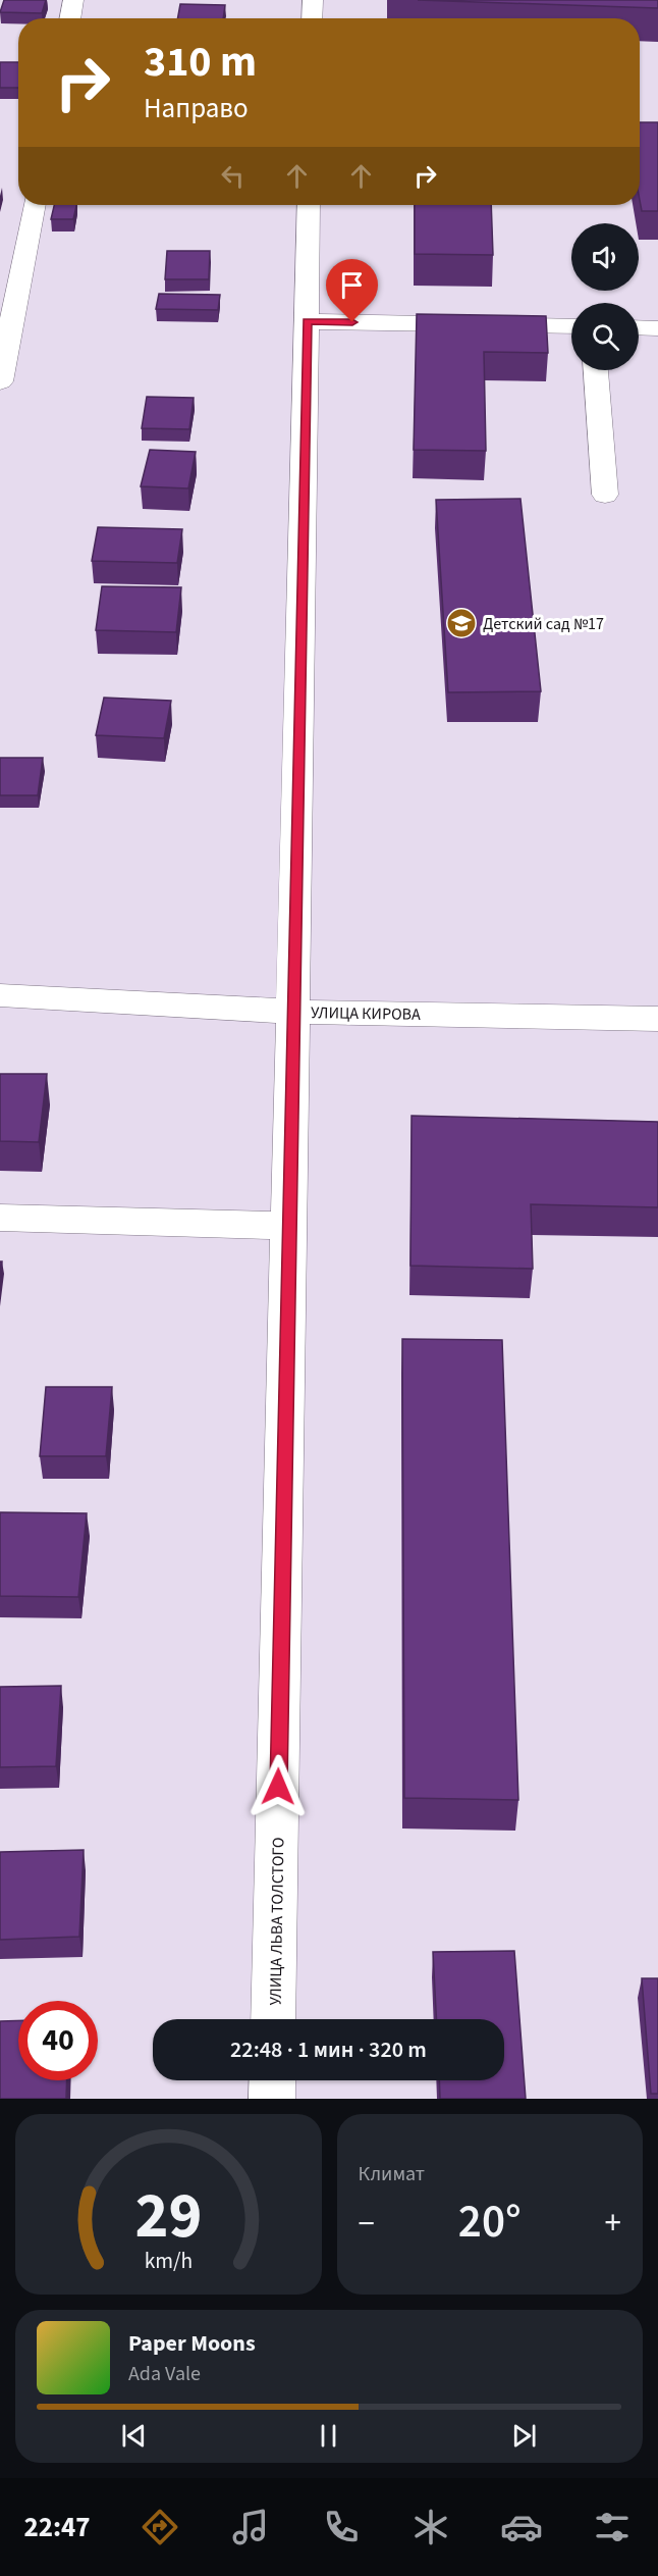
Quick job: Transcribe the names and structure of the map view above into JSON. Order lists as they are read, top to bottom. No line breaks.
{"streets":{"street":["УЛИЦА КИРОВА","УЛИЦА ЛЬВА ТОЛСТОГО"]},"crossings":[["УЛИЦА КИРОВА","УЛИЦА ЛЬВА ТОЛСТОГО"]],"places":{"school or university":["Детский сад №17"]},"page":{"turn":["310 m","Направо"],"limit":"40","trip":"22:48 · 1 мин · 320 m","tile":"Климат","heat":["−","20°","+"],"song":["Paper Moons","Ada Vale"],"tabs":"22:47","gauge":["29","km/h"]}}
